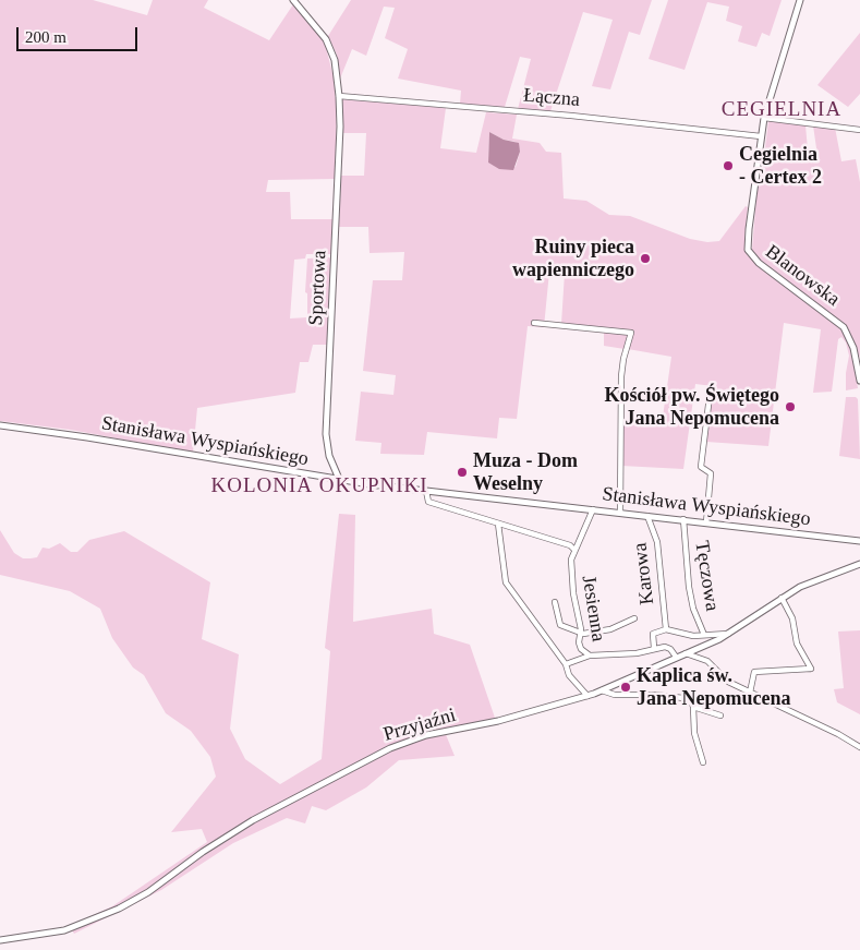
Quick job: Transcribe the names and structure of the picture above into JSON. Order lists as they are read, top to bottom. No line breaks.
{"streets":{"street":["Łączna","Blanowska","Sportowa","Stanisława Wyspiańskiego","Karowa","Tęczowa","Jesienna","Przyjaźni"]},"crossings":[["Łączna","Blanowska"],["Łączna","Sportowa"],["Sportowa","Stanisława Wyspiańskiego"],["Stanisława Wyspiańskiego","Karowa"],["Stanisława Wyspiańskiego","Tęczowa"],["Stanisława Wyspiańskiego","Jesienna"]],"districts":["CEGIELNIA","KOLONIA OKUPNIKI"],"places":["Cegielnia - Certex 2","Ruiny pieca wapienniczego","Kościół pw. Świętego Jana Nepomucena","Muza - Dom Weselny","Kaplica św. Jana Nepomucena"],"scale_bar":"200 m"}
